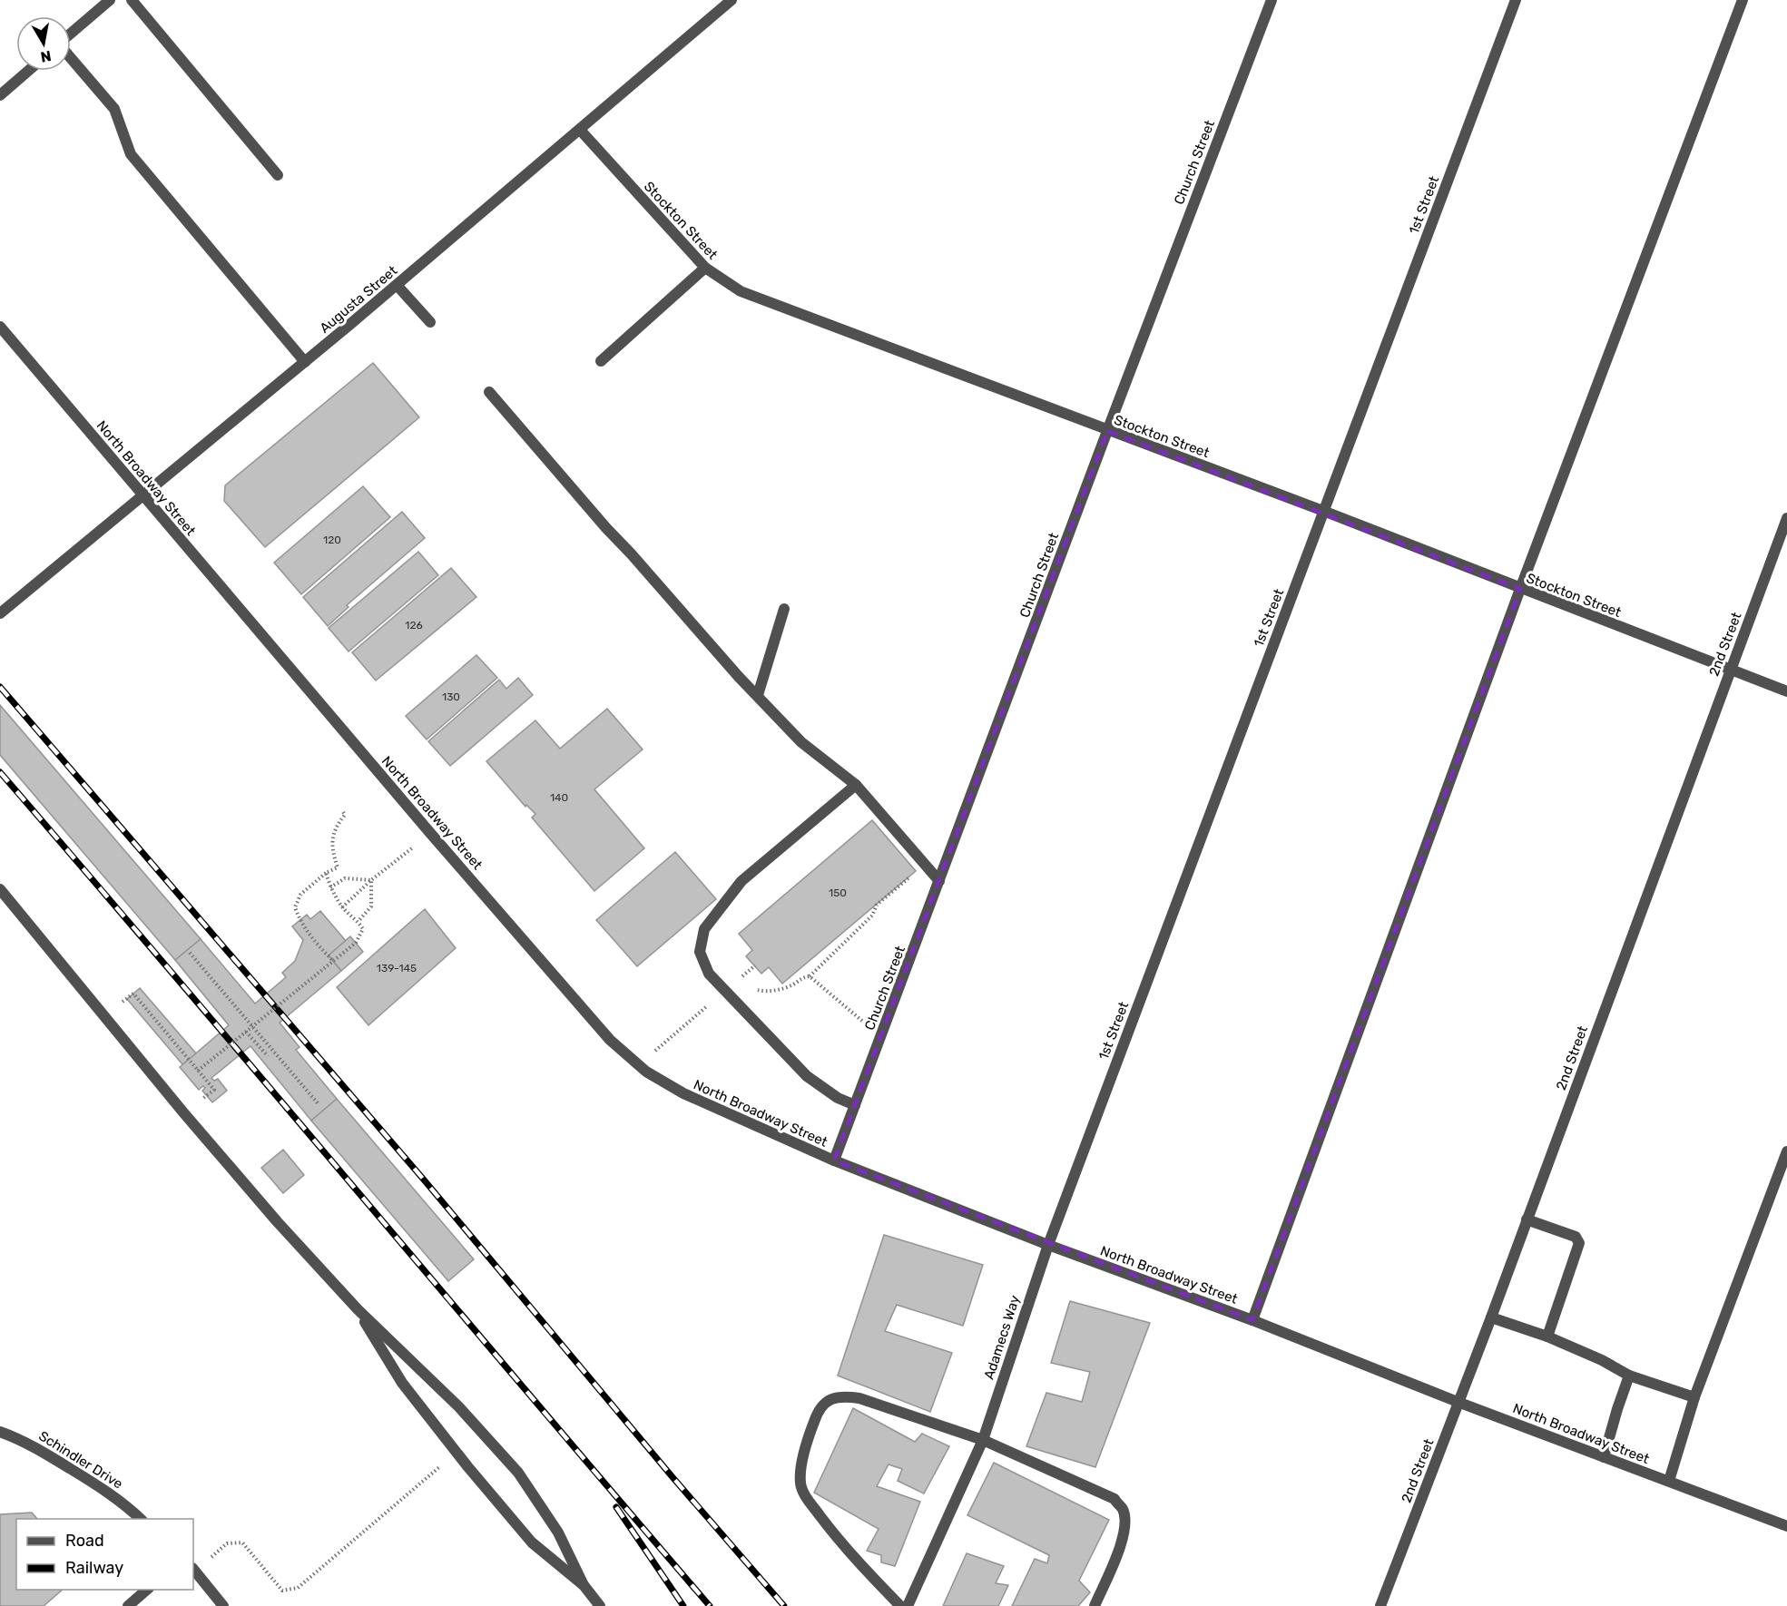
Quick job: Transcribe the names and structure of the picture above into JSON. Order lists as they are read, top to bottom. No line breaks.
{"streets":{"street":["Church Street","1st Street","Stockton Street","Augusta Street","North Broadway Street","2nd Street","Adamecs Way","Schindler Drive"]},"crossings":[["Church Street","Stockton Street"],["Church Street","North Broadway Street"],["1st Street","Stockton Street"],["1st Street","North Broadway Street"],["1st Street","Adamecs Way"],["Stockton Street","Augusta Street"],["Stockton Street","2nd Street"],["Augusta Street","North Broadway Street"],["North Broadway Street","2nd Street"],["North Broadway Street","Adamecs Way"]],"house_numbers":["120","126","130","140","150","139-145"],"legend":["Road","Railway"],"north":"bottom"}
